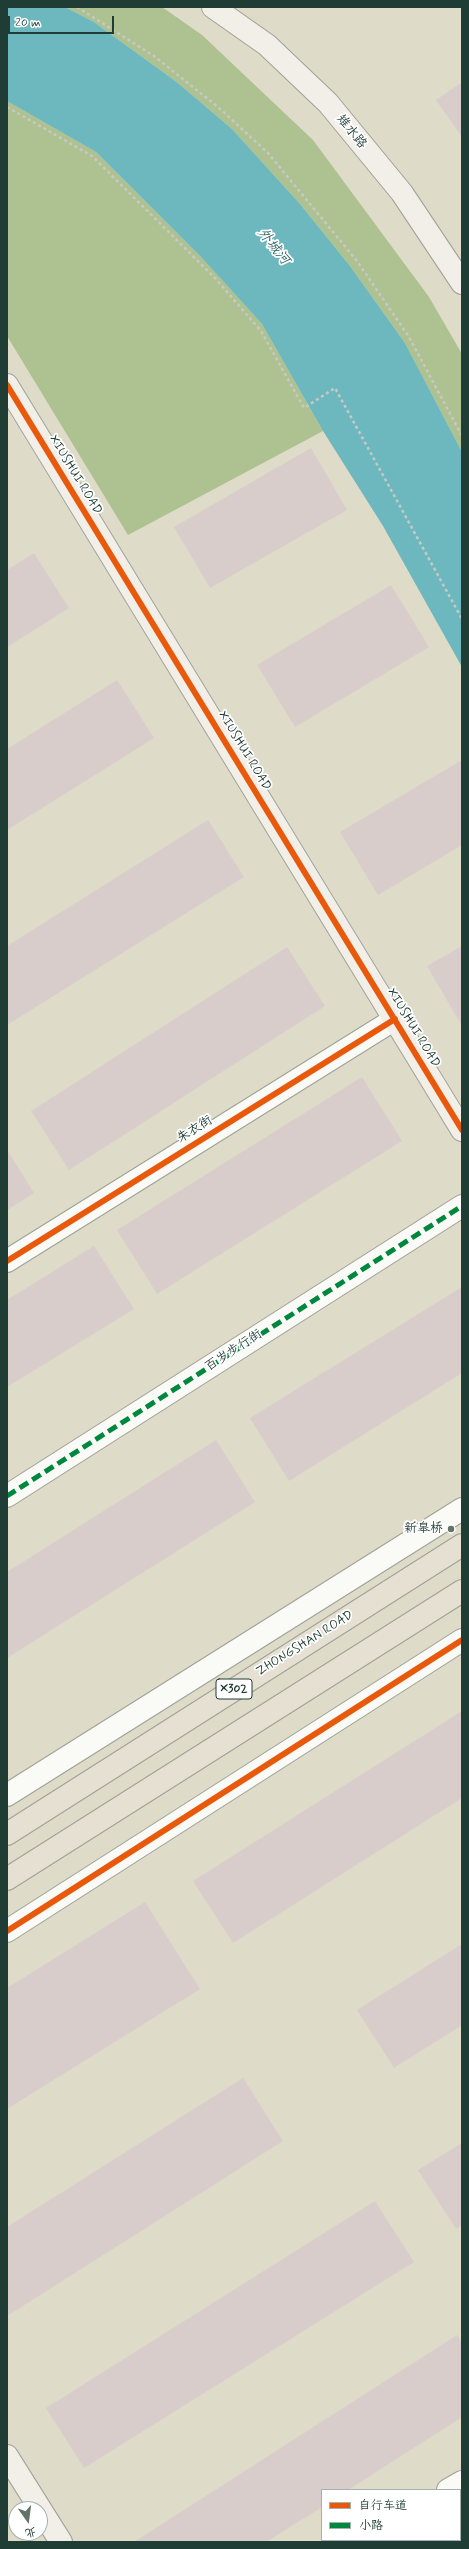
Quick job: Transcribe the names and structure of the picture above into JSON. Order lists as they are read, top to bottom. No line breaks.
{"streets":{"main road":["ZHONGSHAN ROAD","X302"],"street":["雉水路","XIUSHUI ROAD","朱衣街","百岁步行街"]},"crossings":[["XIUSHUI ROAD","朱衣街"]],"water":["外城河"],"places":["新皋桥"],"legend":["自行车道","小路"],"scale_bar":"20 m","north":"bottom"}
